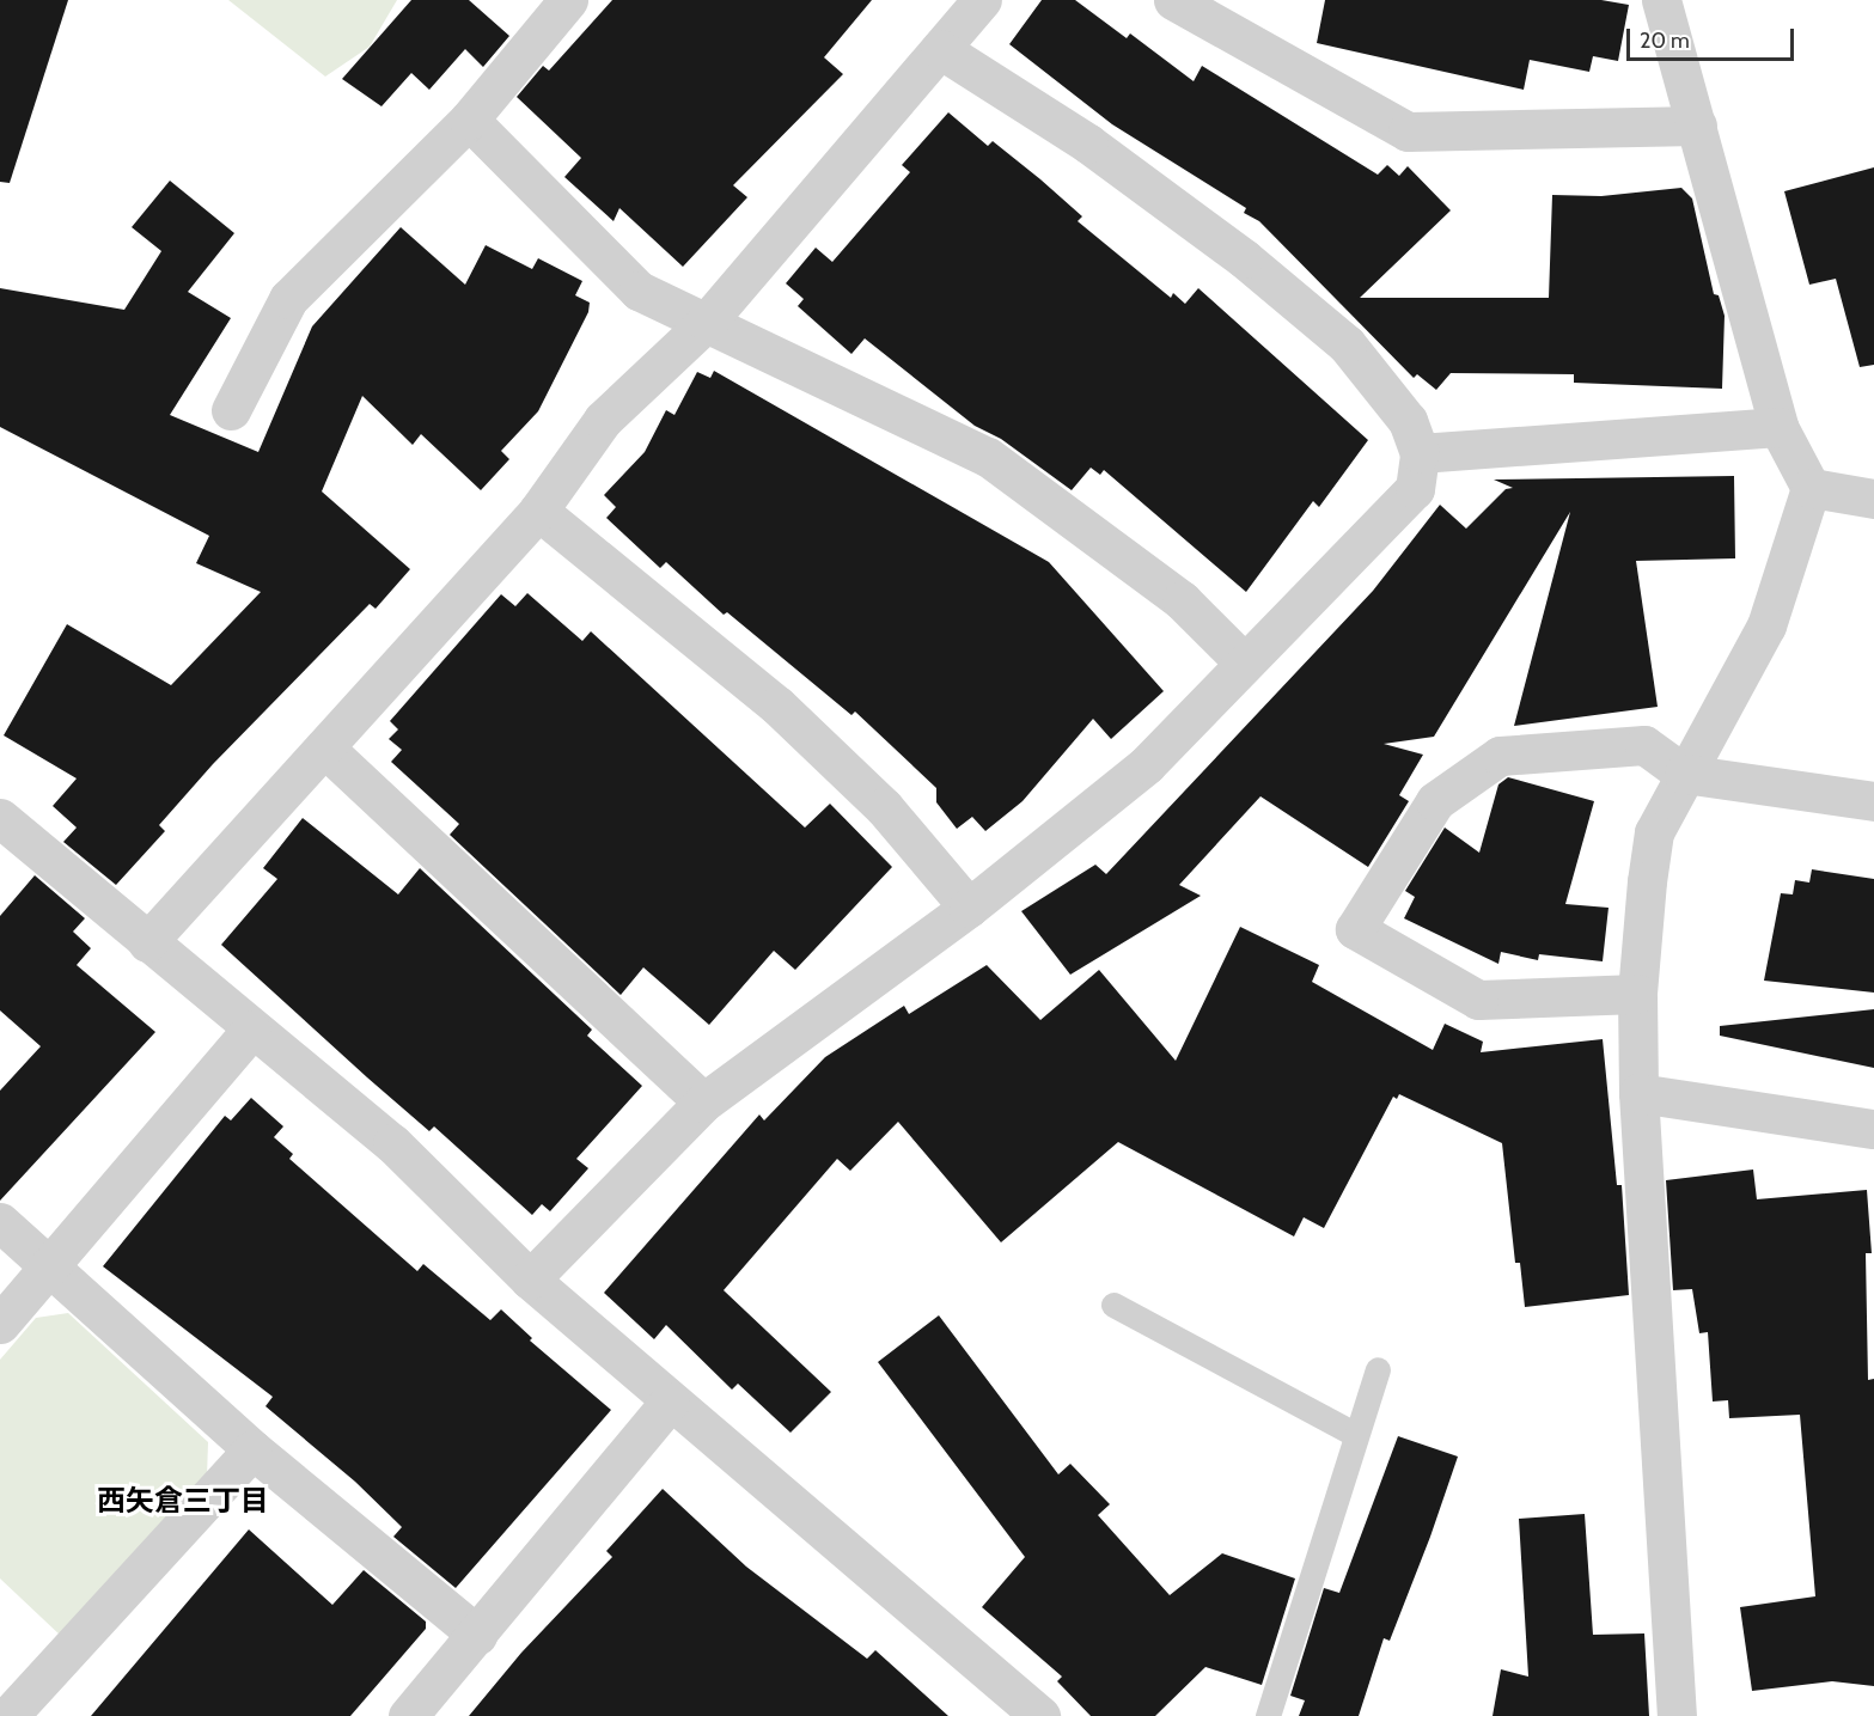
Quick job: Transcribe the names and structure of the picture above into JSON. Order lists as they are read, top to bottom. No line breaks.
{"districts":["西矢倉三丁目"],"scale_bar":"20 m"}
